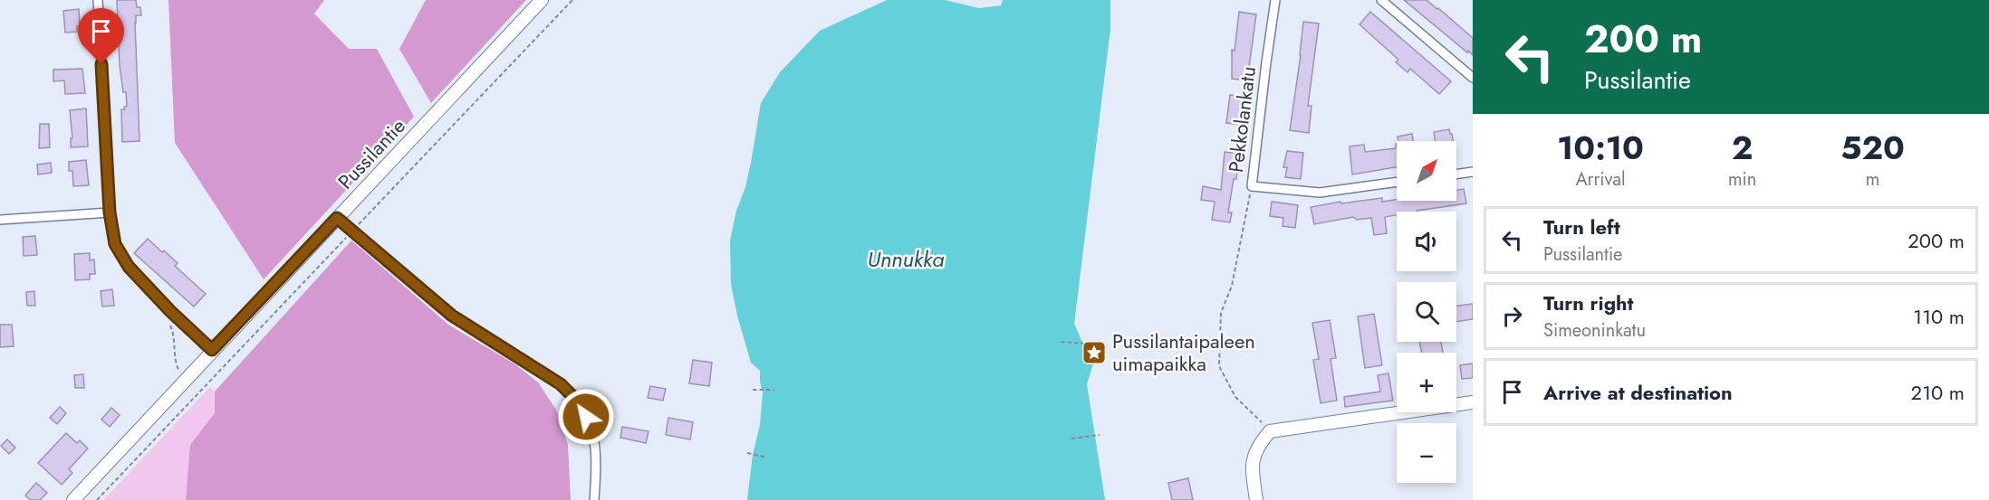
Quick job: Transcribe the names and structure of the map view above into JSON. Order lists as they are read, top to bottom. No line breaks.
{"streets":{"street":["Pekkolankatu","Pussilantie"]},"water":["Unnukka"],"places":{"place":["Pussilantaipaleen uimapaikka"]},"north":"top right","page":{"turn":["200 m","Pussilantie"],"eta":["10:10","Arrival","2","min","520","m"],"map_buttons":["+","−"],"list":[{"name":"Turn left","note":"Pussilantie","value":"200 m"},{"name":"Turn right","note":"Simeoninkatu","value":"110 m"},{"name":"Arrive at destination","value":"210 m"}]}}
